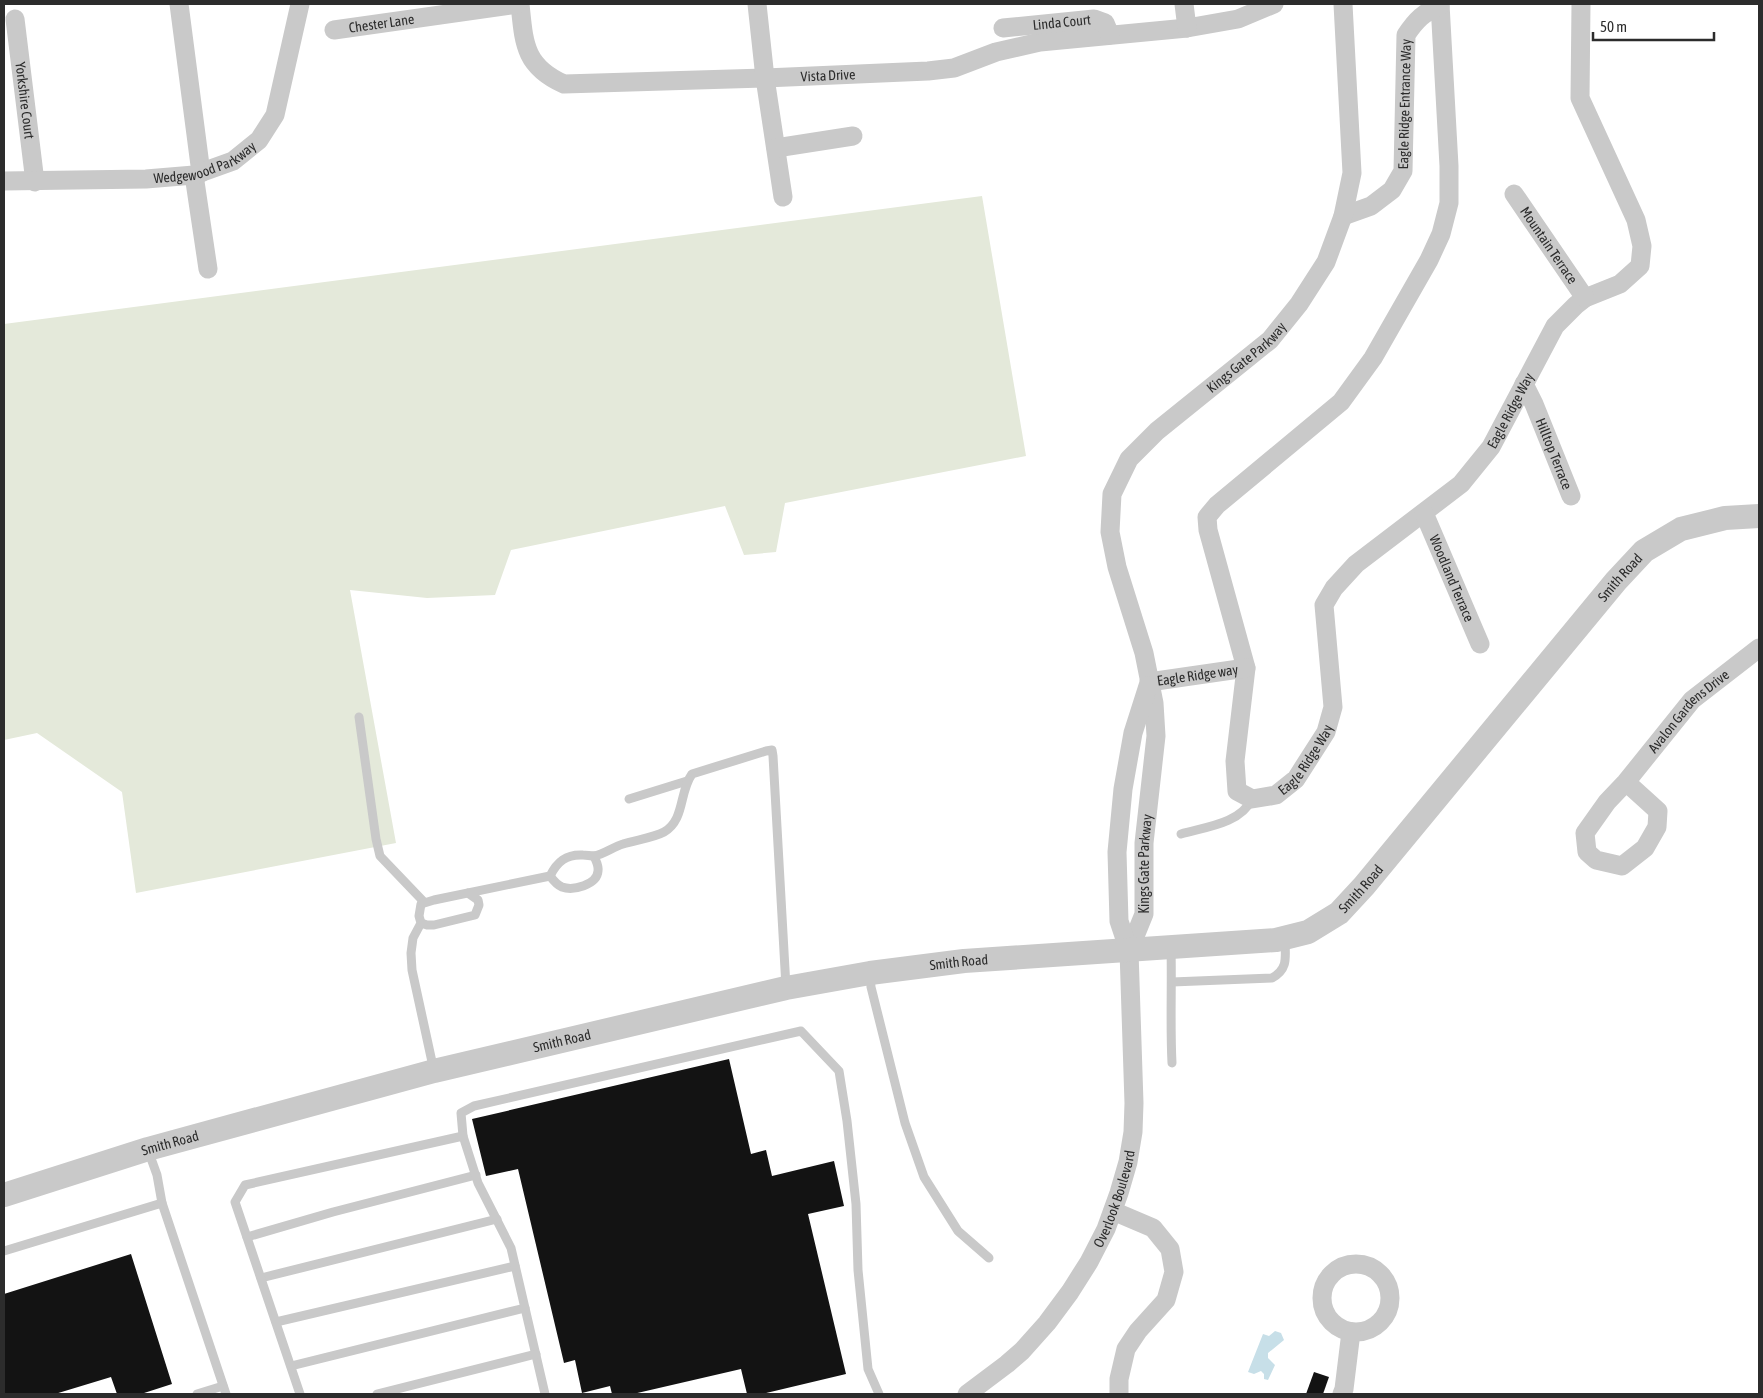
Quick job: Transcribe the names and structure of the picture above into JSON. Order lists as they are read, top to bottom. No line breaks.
{"streets":{"street":["Chester Lane","Linda Court","Vista Drive","Yorkshire Court","Eagle Ridge Entrance Way","Wedgewood Parkway","Mountain Terrace","Kings Gate Parkway","Eagle Ridge Way","Hilltop Terrace","Woodland Terrace","Smith Road","Eagle Ridge way","Avalon Gardens Drive","Overlook Boulevard"]},"crossings":[["Chester Lane","Vista Drive"],["Linda Court","Vista Drive"],["Yorkshire Court","Wedgewood Parkway"],["Eagle Ridge Entrance Way","Kings Gate Parkway"],["Eagle Ridge Entrance Way","Eagle Ridge Way"],["Mountain Terrace","Eagle Ridge Way"],["Kings Gate Parkway","Smith Road"],["Kings Gate Parkway","Eagle Ridge way"],["Kings Gate Parkway","Overlook Boulevard"],["Eagle Ridge Way","Hilltop Terrace"],["Eagle Ridge Way","Woodland Terrace"],["Eagle Ridge Way","Eagle Ridge way"],["Smith Road","Overlook Boulevard"]],"scale_bar":"50 m"}
